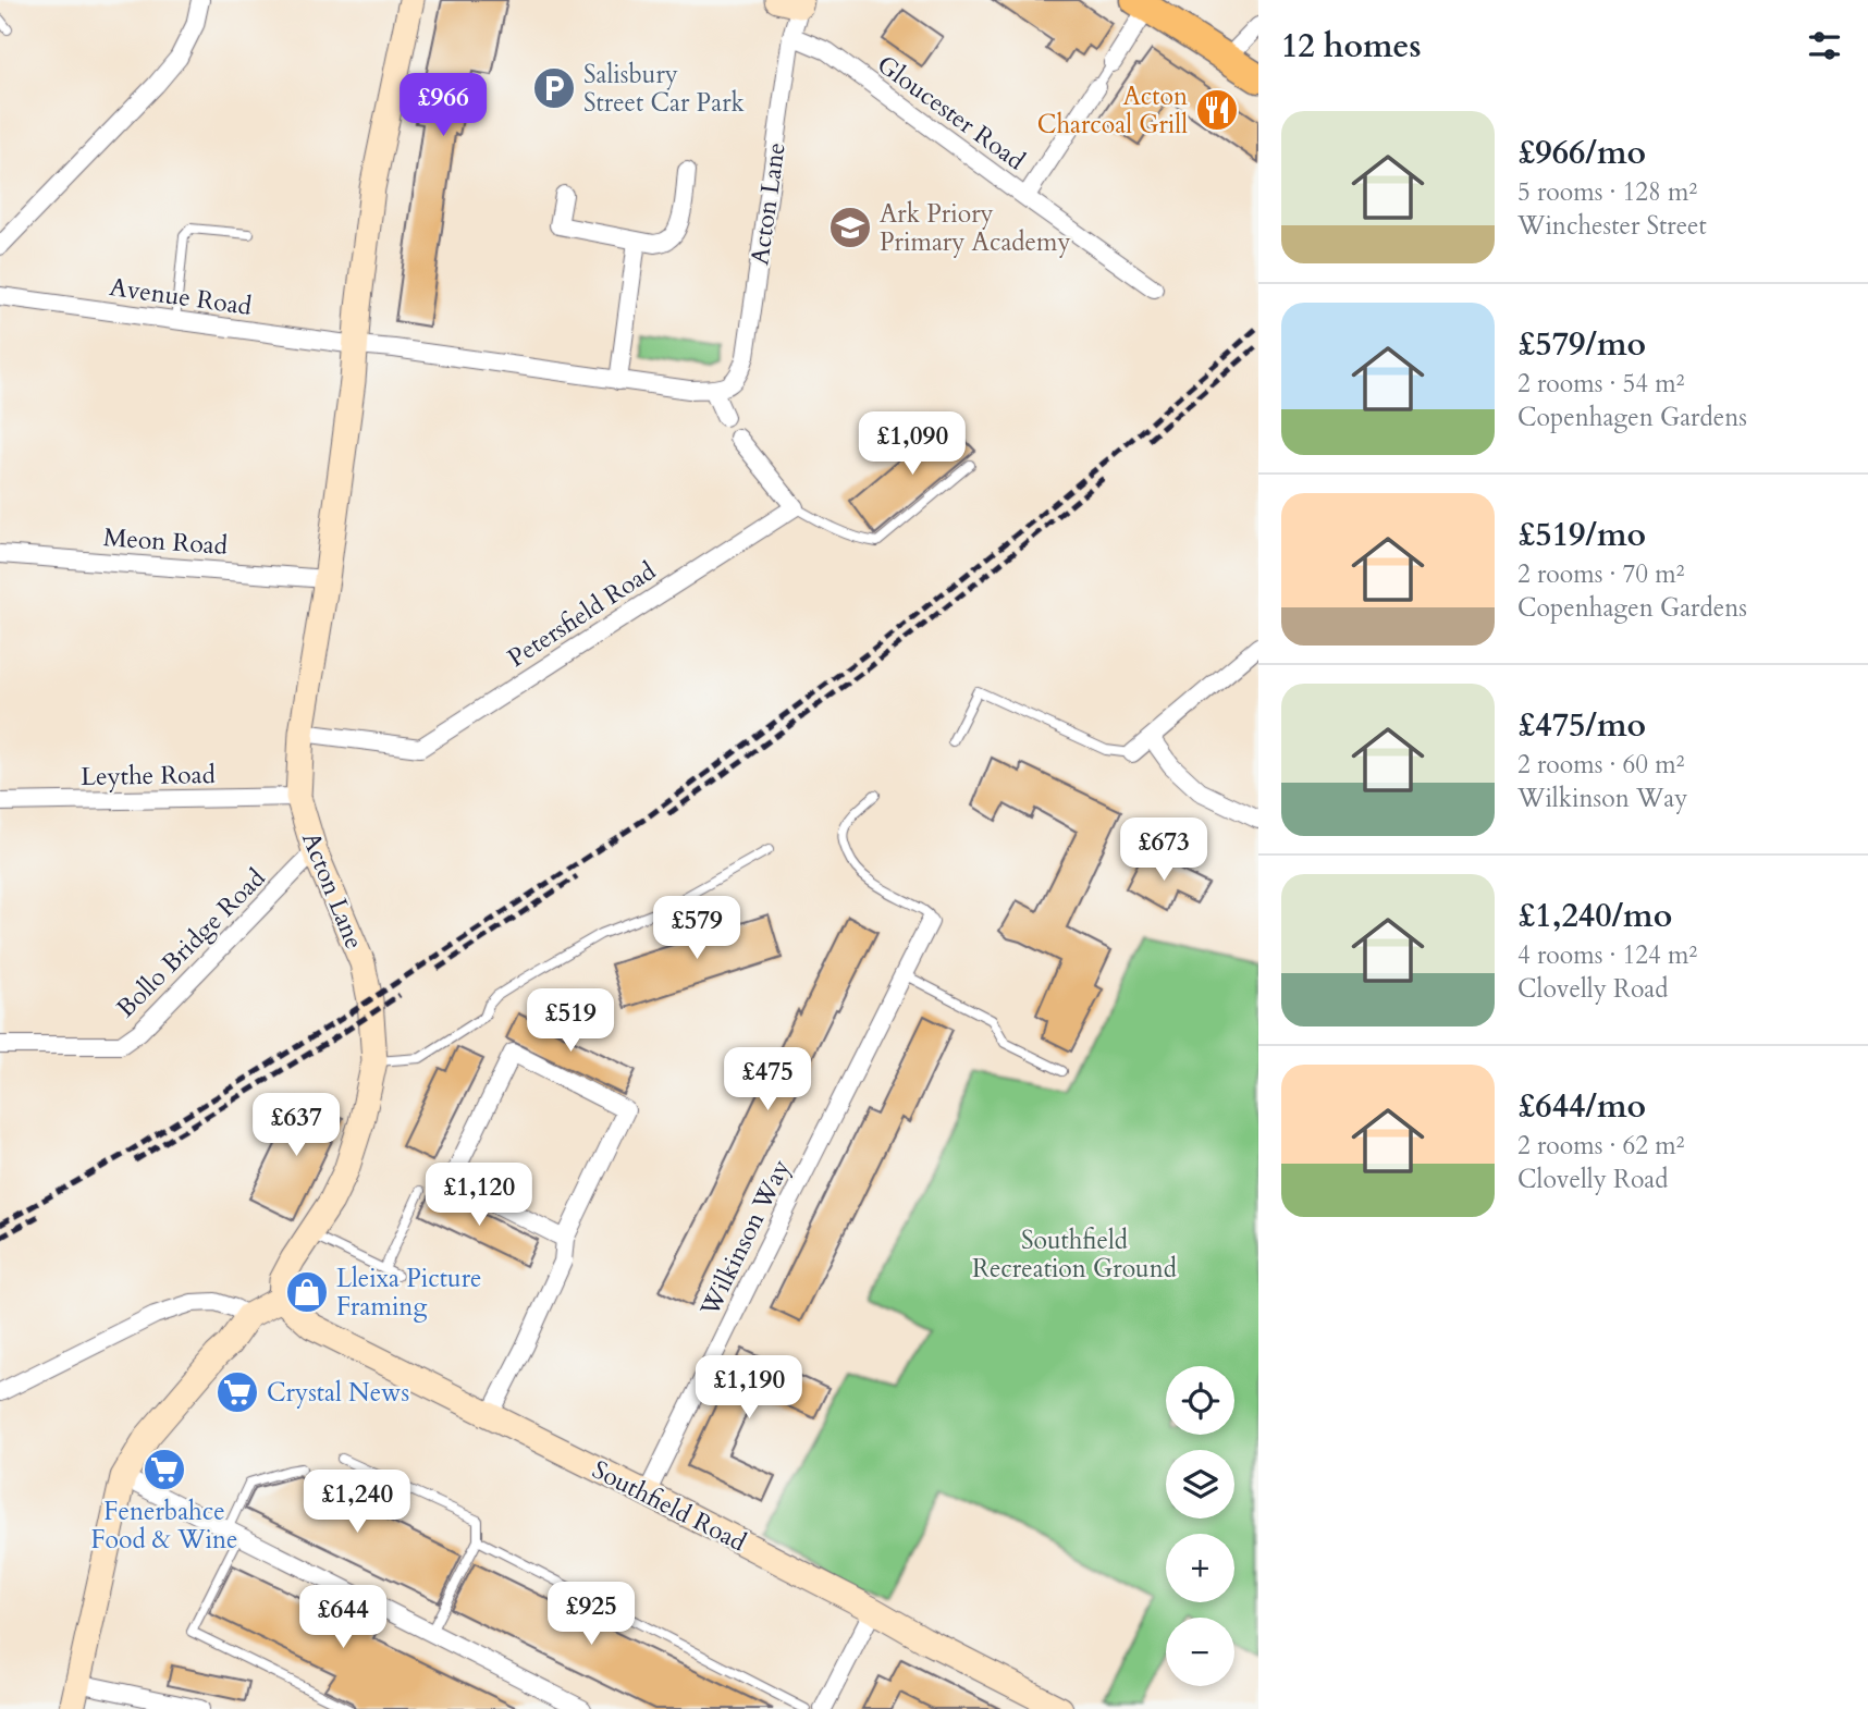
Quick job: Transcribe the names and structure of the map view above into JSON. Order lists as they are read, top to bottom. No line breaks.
{"streets":{"main road":["Acton Lane","Southfield Road"],"street":["Gloucester Road","Avenue Road","Meon Road","Petersfield Road","Leythe Road","Bollo Bridge Road","Wilkinson Way"]},"crossings":[["Gloucester Road","Acton Lane"],["Acton Lane","Avenue Road"],["Acton Lane","Meon Road"],["Acton Lane","Petersfield Road"],["Acton Lane","Leythe Road"],["Acton Lane","Bollo Bridge Road"],["Acton Lane","Southfield Road"],["Wilkinson Way","Southfield Road"]],"parks":["Southfield Recreation Ground"],"places":{"parking":["Salisbury Street Car Park"],"restaurant":["Acton Charcoal Grill"],"school or university":["Ark Priory Primary Academy"],"shop":["Lleixa Picture Framing"],"supermarket":["Crystal News","Fenerbahce Food & Wine"]},"page":{"heading":"12 homes","price":["£966","£1,090","£673","£579","£519","£475","£637","£1,120","£1,190","£1,240","£925","£644"],"list":[{"name":"£966/mo","note":"5 rooms · 128 m² · Winchester Street"},{"name":"£579/mo","note":"2 rooms · 54 m² · Copenhagen Gardens"},{"name":"£519/mo","note":"2 rooms · 70 m² · Copenhagen Gardens"},{"name":"£475/mo","note":"2 rooms · 60 m² · Wilkinson Way"},{"name":"£1,240/mo","note":"4 rooms · 124 m² · Clovelly Road"},{"name":"£644/mo","note":"2 rooms · 62 m² · Clovelly Road"}],"map_buttons":["+","−"]}}
